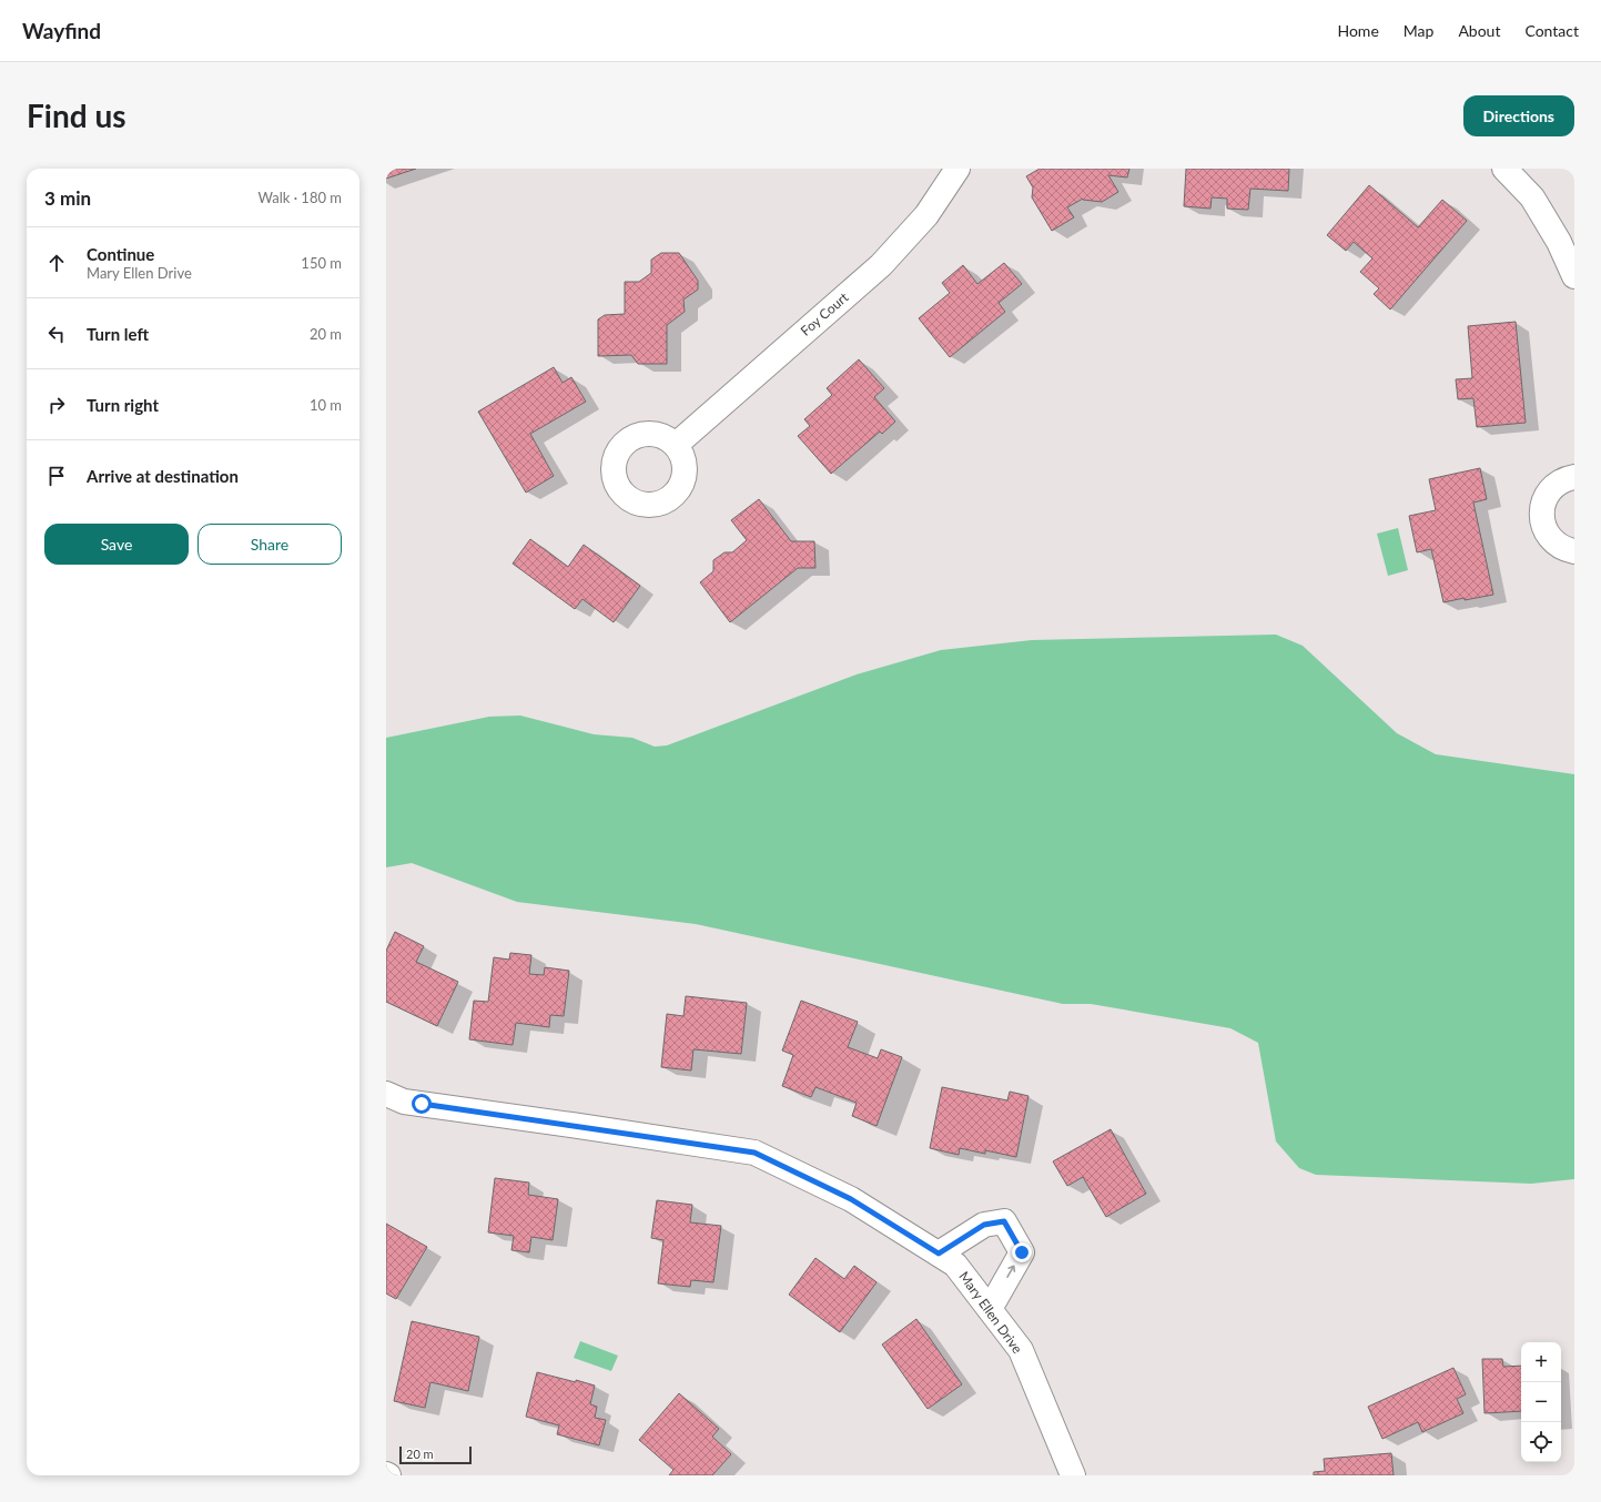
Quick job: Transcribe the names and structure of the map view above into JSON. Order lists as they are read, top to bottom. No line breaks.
{"streets":{"street":["Foy Court","Mary Ellen Drive"]},"scale_bar":"20 m","page":{"header":"Wayfind","nav":["Home","Map","About","Contact"],"buttons":["Directions",["Save","Share"]],"title":"Find us","heading":["3 min","Walk · 180 m"],"list":[["Continue","Mary Ellen Drive","150 m"],["Turn left","20 m"],["Turn right","10 m"],"Arrive at destination"],"map_buttons":["+","−"],"scale":"20 m"}}
